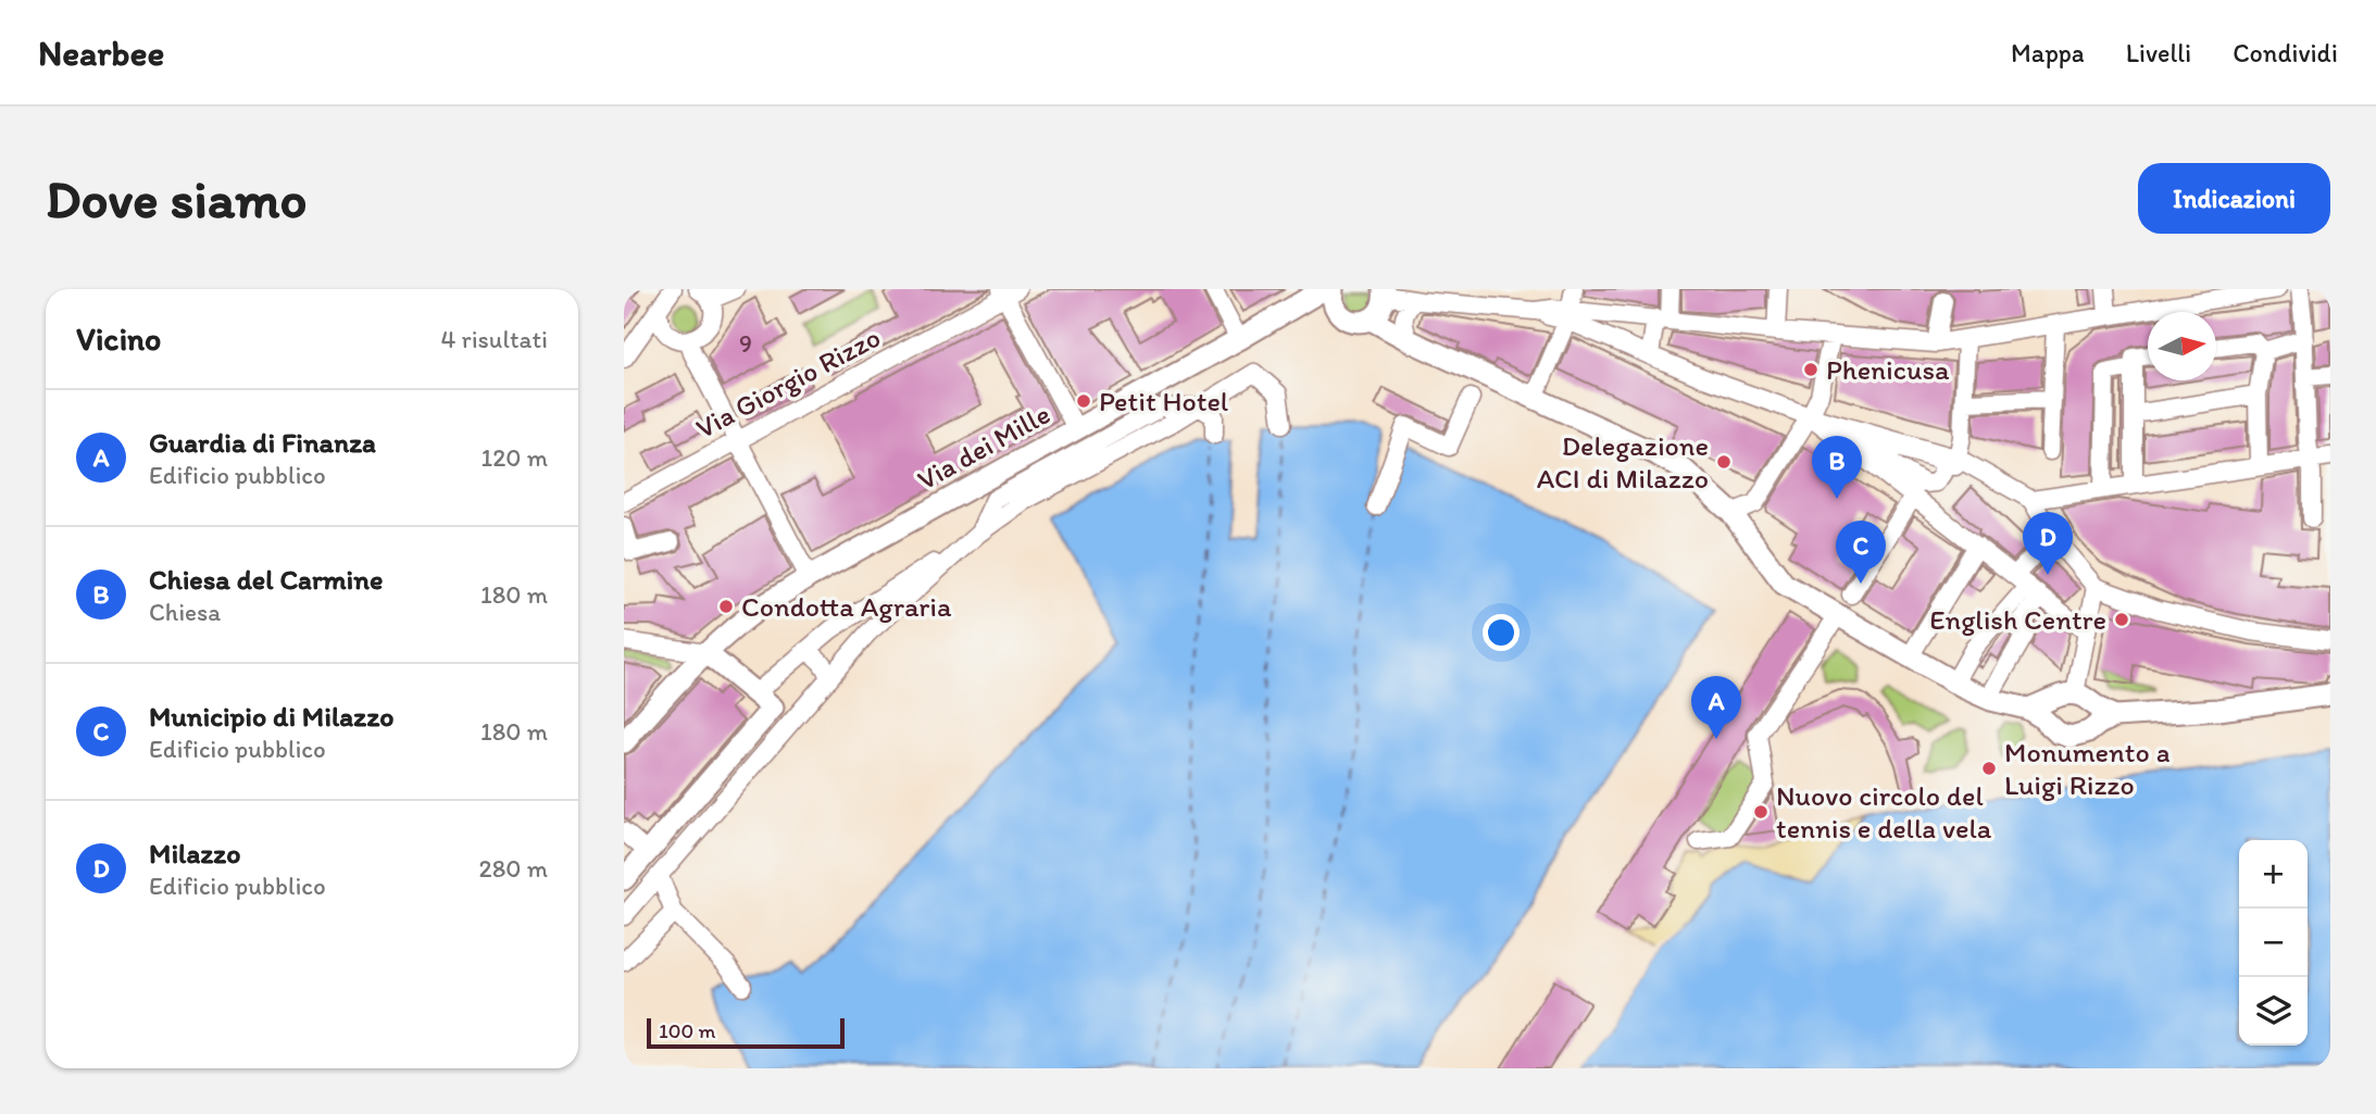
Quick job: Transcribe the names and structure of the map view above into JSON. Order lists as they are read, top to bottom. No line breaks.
{"streets":{"main road":["Via dei Mille"],"street":["Via Giorgio Rizzo"]},"places":["Phenicusa","Petit Hotel","Delegazione ACI di Milazzo","Condotta Agraria","English Centre","Monumento a Luigi Rizzo","Nuovo circolo del tennis e della vela"],"house_numbers":["9"],"scale_bar":"100 m","north":"right","page":{"header":"Nearbee","nav":["Mappa","Livelli","Condividi"],"buttons":"Indicazioni","title":"Dove siamo","heading":["Vicino","4 risultati"],"list":[{"mark":"A","name":"Guardia di Finanza","note":"Edificio pubblico","value":"120 m"},{"mark":"B","name":"Chiesa del Carmine","note":"Chiesa","value":"180 m"},{"mark":"C","name":"Municipio di Milazzo","note":"Edificio pubblico","value":"180 m"},{"mark":"D","name":"Milazzo","note":"Edificio pubblico","value":"280 m"}],"pins":["B","D","C","A"],"map_buttons":["+","−"],"scale":"100 m"}}
